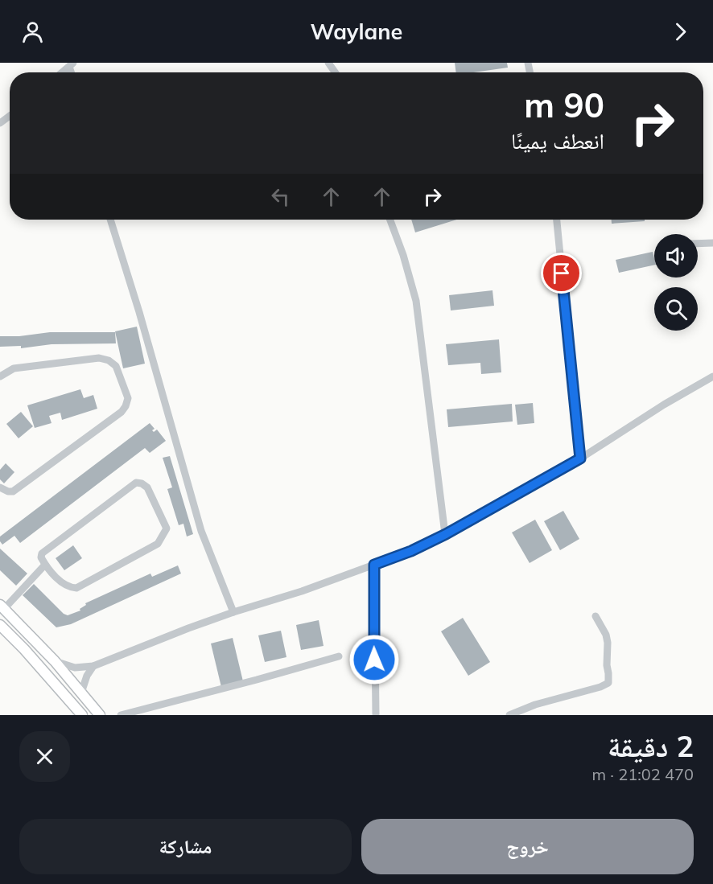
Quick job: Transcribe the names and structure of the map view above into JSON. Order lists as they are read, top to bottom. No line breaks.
{"page":{"header":"Waylane","turn":["90 m","انعطف يمينًا"],"heading":["2 دقيقة","470 m · 21:02"],"buttons":["خروج","مشاركة"]}}
